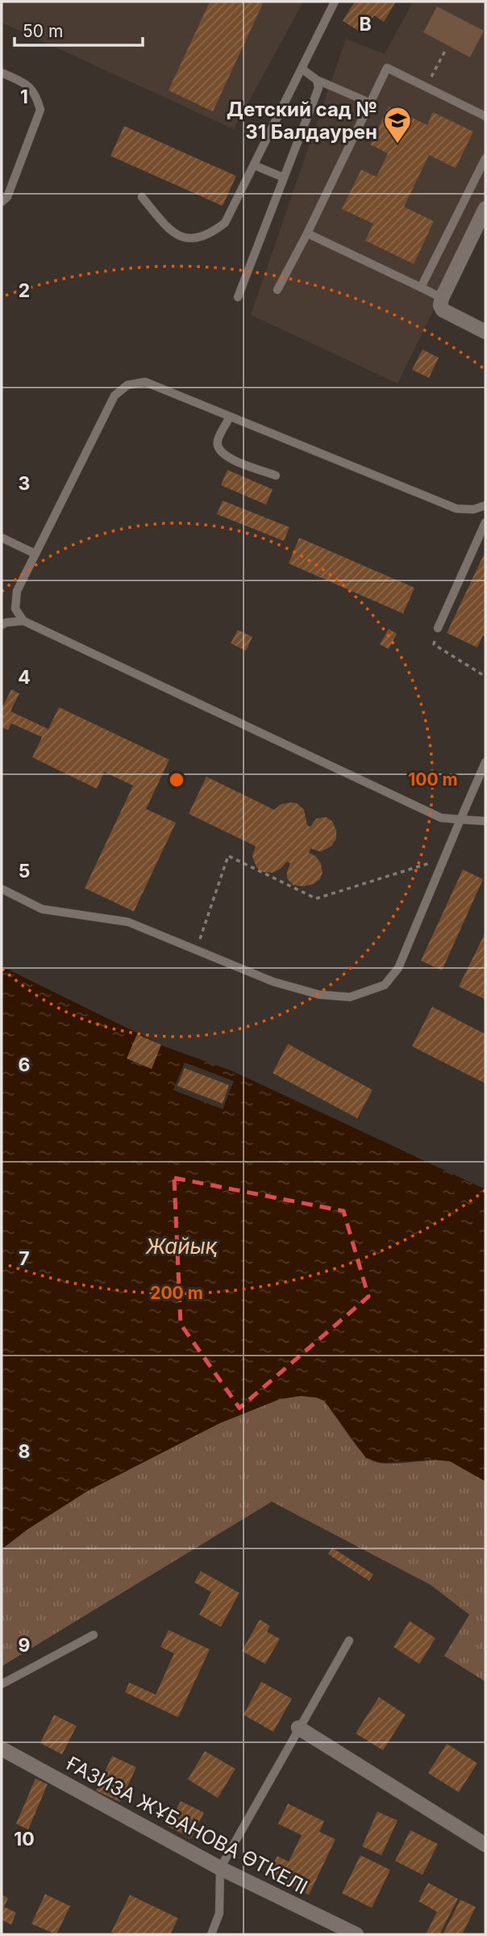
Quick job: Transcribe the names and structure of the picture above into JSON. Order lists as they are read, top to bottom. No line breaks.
{"streets":{"street":["ҒАЗИЗА ЖҰБАНОВА ӨТКЕЛІ"]},"water":["Жайық"],"places":{"school or university":["Детский сад № 31 Балдаурен"]},"scale_bar":"50 m","grid":{"columns":["B"],"rows":["1","2","3","4","5","6","7","8","9","10"]},"rings":["100 m","200 m"]}
